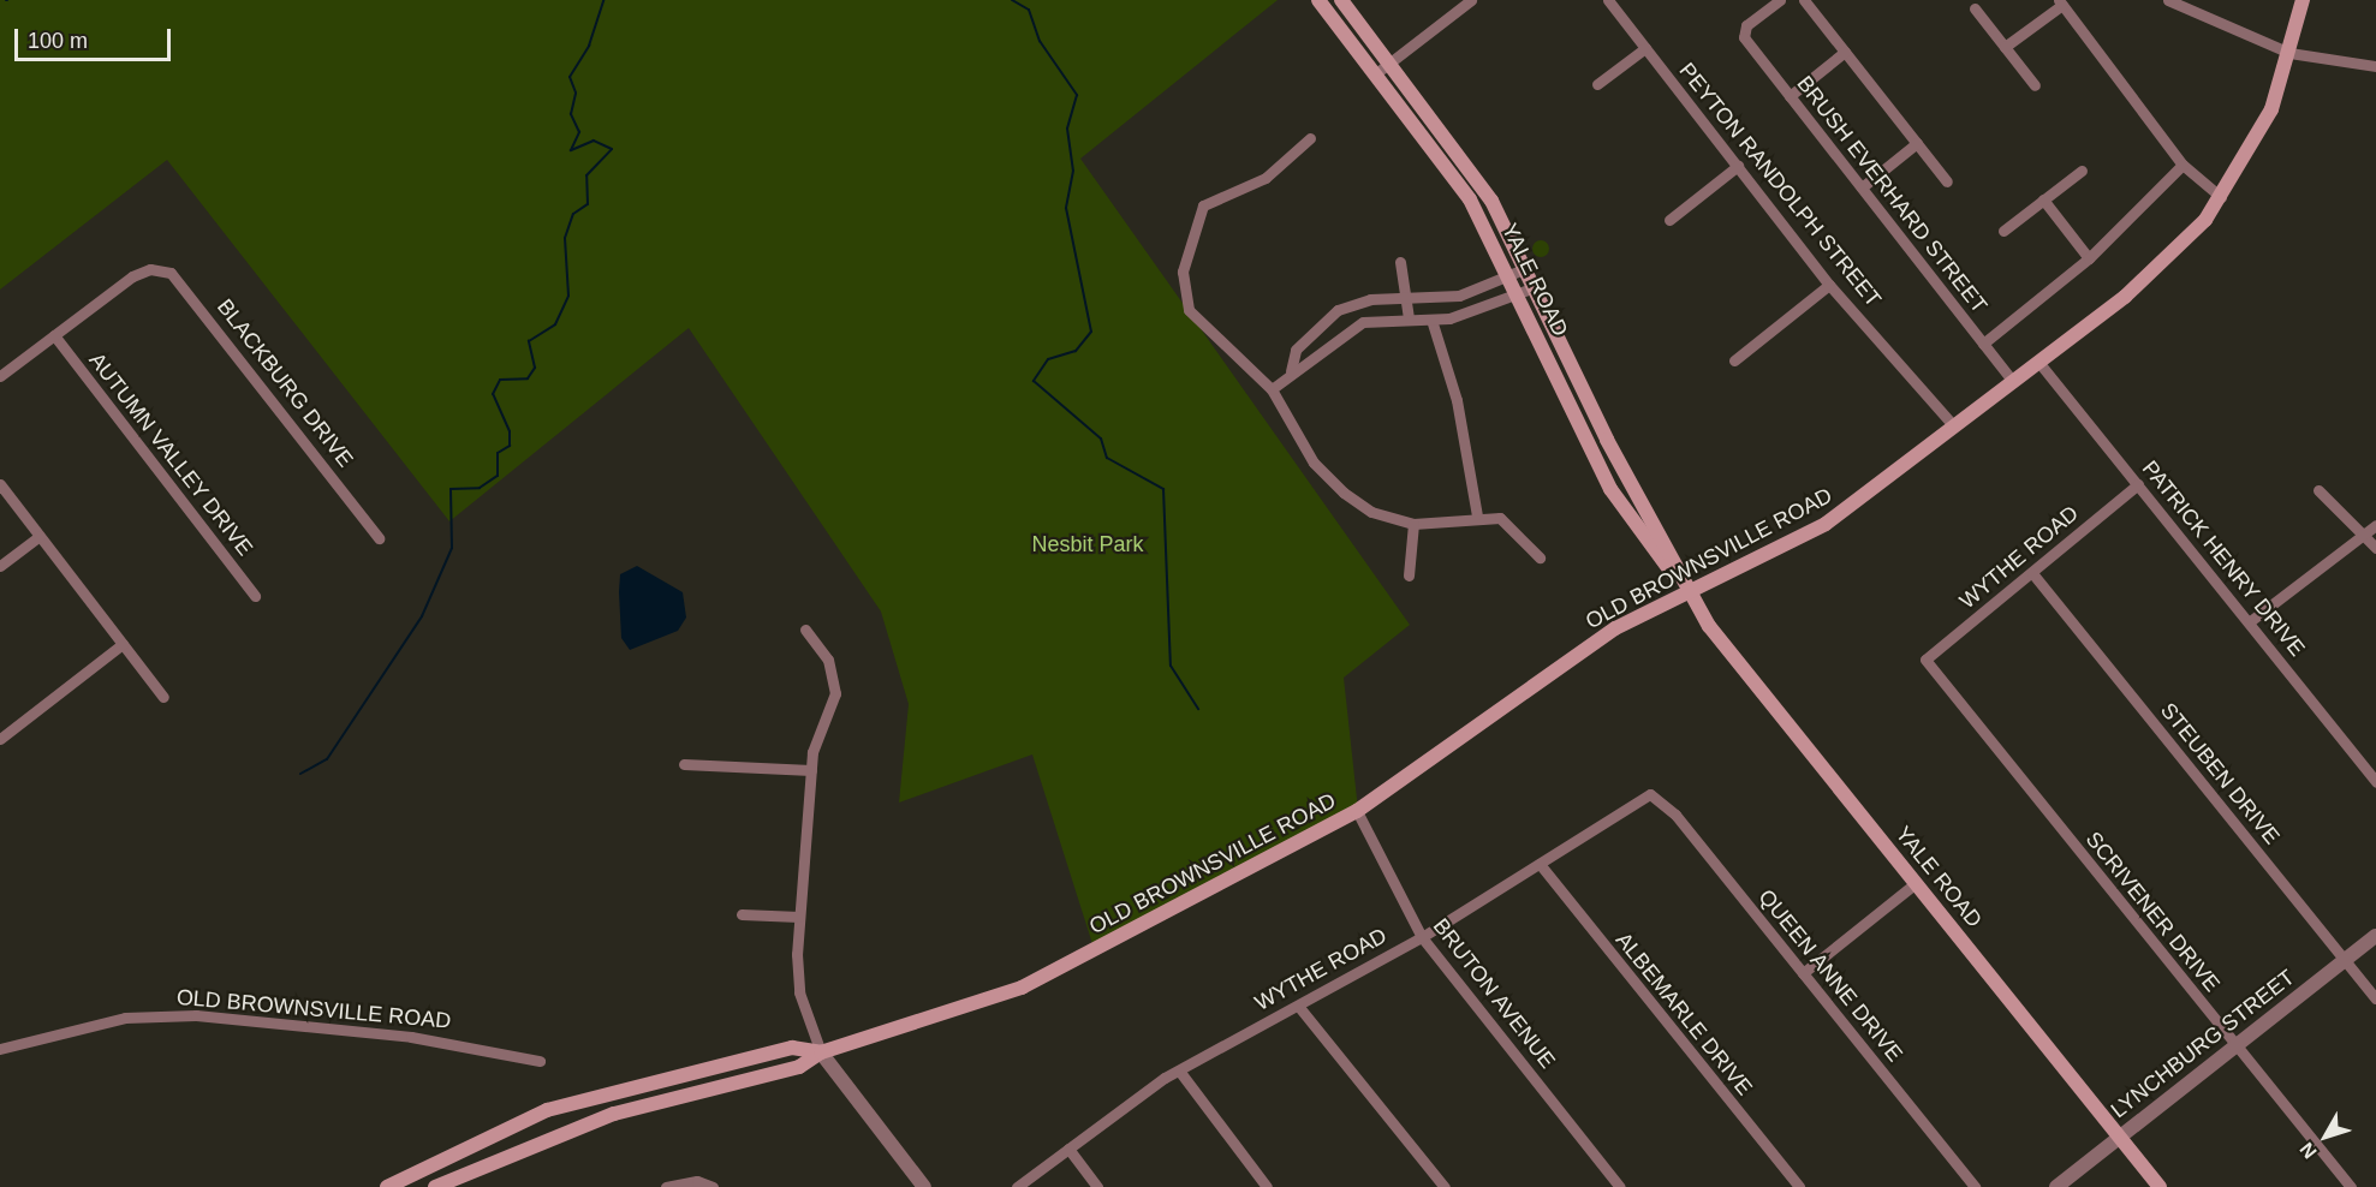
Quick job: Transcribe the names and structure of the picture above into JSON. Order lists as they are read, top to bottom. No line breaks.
{"streets":{"main road":["YALE ROAD","OLD BROWNSVILLE ROAD"],"street":["PEYTON RANDOLPH STREET","BRUSH EVERHARD STREET","BLACKBURG DRIVE","AUTUMN VALLEY DRIVE","WYTHE ROAD","PATRICK HENRY DRIVE","STEUBEN DRIVE","SCRIVENER DRIVE","QUEEN ANNE DRIVE","BRUTON AVENUE","ALBEMARLE DRIVE","LYNCHBURG STREET"]},"crossings":[["PEYTON RANDOLPH STREET","OLD BROWNSVILLE ROAD"],["BRUSH EVERHARD STREET","OLD BROWNSVILLE ROAD"],["YALE ROAD","OLD BROWNSVILLE ROAD"],["YALE ROAD","LYNCHBURG STREET"],["BLACKBURG DRIVE","AUTUMN VALLEY DRIVE"],["WYTHE ROAD","PATRICK HENRY DRIVE"],["WYTHE ROAD","STEUBEN DRIVE"],["WYTHE ROAD","SCRIVENER DRIVE"],["WYTHE ROAD","QUEEN ANNE DRIVE"],["WYTHE ROAD","BRUTON AVENUE"],["WYTHE ROAD","ALBEMARLE DRIVE"],["OLD BROWNSVILLE ROAD","PATRICK HENRY DRIVE"],["OLD BROWNSVILLE ROAD","BRUTON AVENUE"],["STEUBEN DRIVE","LYNCHBURG STREET"],["SCRIVENER DRIVE","LYNCHBURG STREET"]],"parks":["Nesbit Park"],"scale_bar":"100 m","north":"bottom left"}
